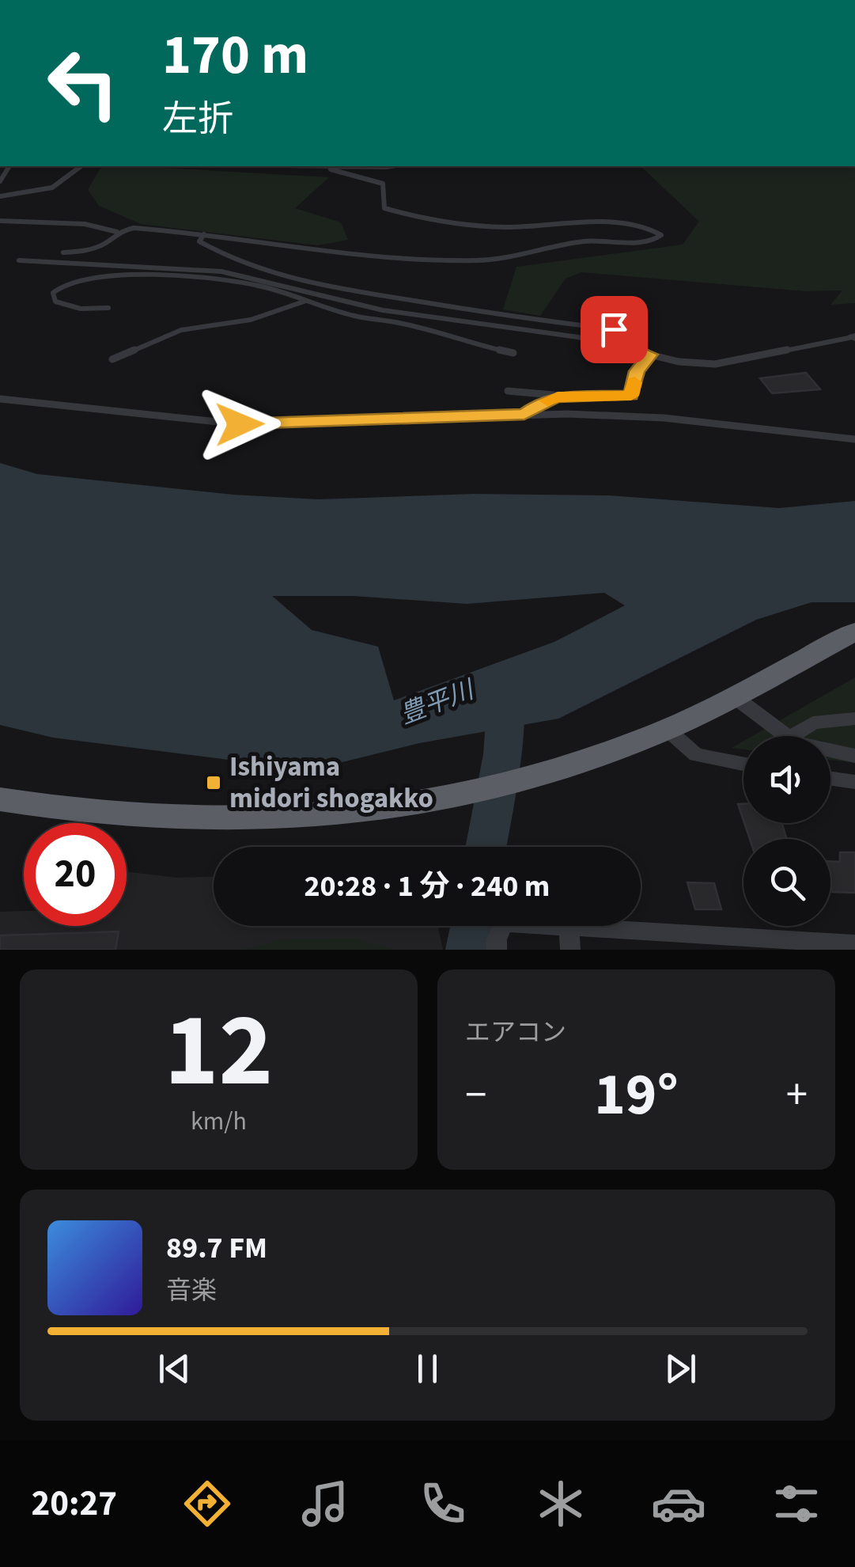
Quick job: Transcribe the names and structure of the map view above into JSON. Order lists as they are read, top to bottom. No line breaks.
{"water":["豊平川"],"places":{"transit":["Ishiyama midori shogakko"]},"page":{"turn":["170 m","左折"],"limit":"20","trip":"20:28 · 1 分 · 240 m","tile":[["12","km/h"],"エアコン"],"heat":["−","19°","+"],"song":["89.7 FM","音楽"],"tabs":"20:27"}}
